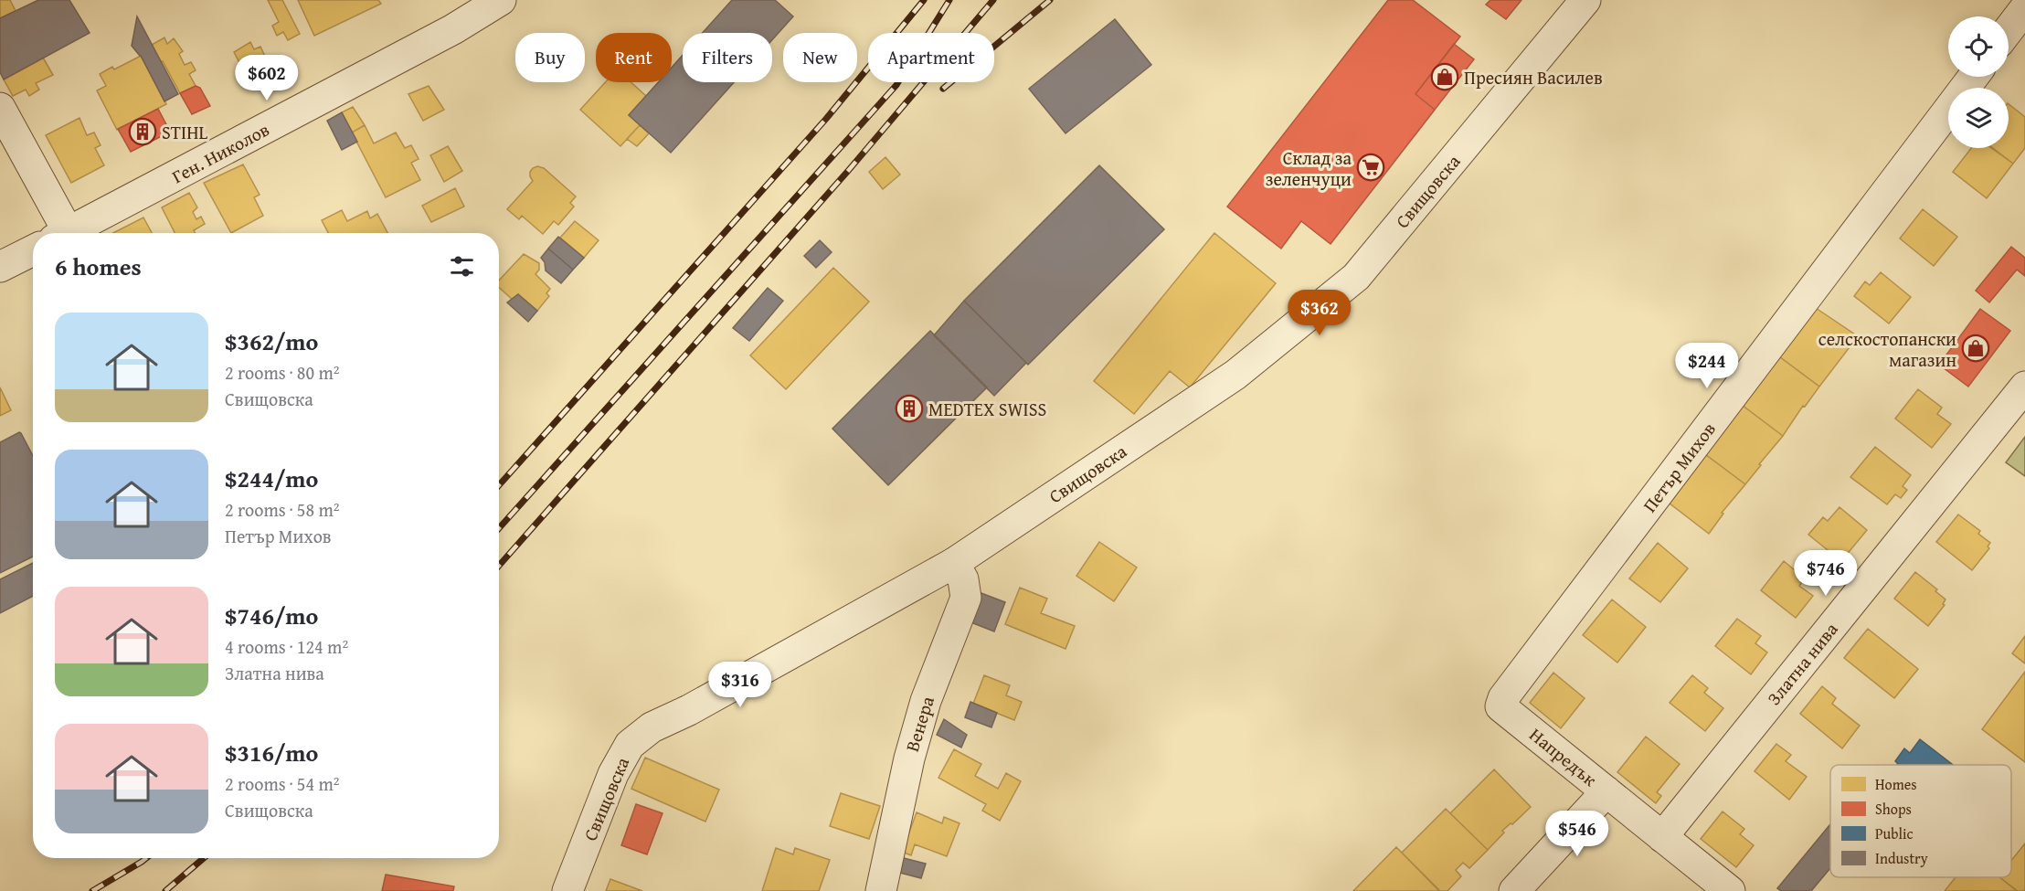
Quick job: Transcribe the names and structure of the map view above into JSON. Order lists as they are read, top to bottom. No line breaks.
{"streets":{"street":["Ген. Николов","Свищовска","Петър Михов","Златна нива","Венера","Напредък"]},"crossings":[["Свищовска","Венера"],["Петър Михов","Напредък"],["Златна нива","Напредък"]],"places":{"shop":["Пресиян Василев","селскостопански магазин"],"building":["STIHL","MEDTEX SWISS"],"supermarket":["Склад за зеленчуци"]},"legend":["Homes","Shops","Public","Industry"],"page":{"chip":["Buy","Rent","Filters","New","Apartment"],"price":["$602","$362","$244","$746","$316","$546"],"heading":"6 homes","list":[{"name":"$362/mo","note":"2 rooms · 80 m² · Свищовска"},{"name":"$244/mo","note":"2 rooms · 58 m² · Петър Михов"},{"name":"$746/mo","note":"4 rooms · 124 m² · Златна нива"},{"name":"$316/mo","note":"2 rooms · 54 m² · Свищовска"}]}}
